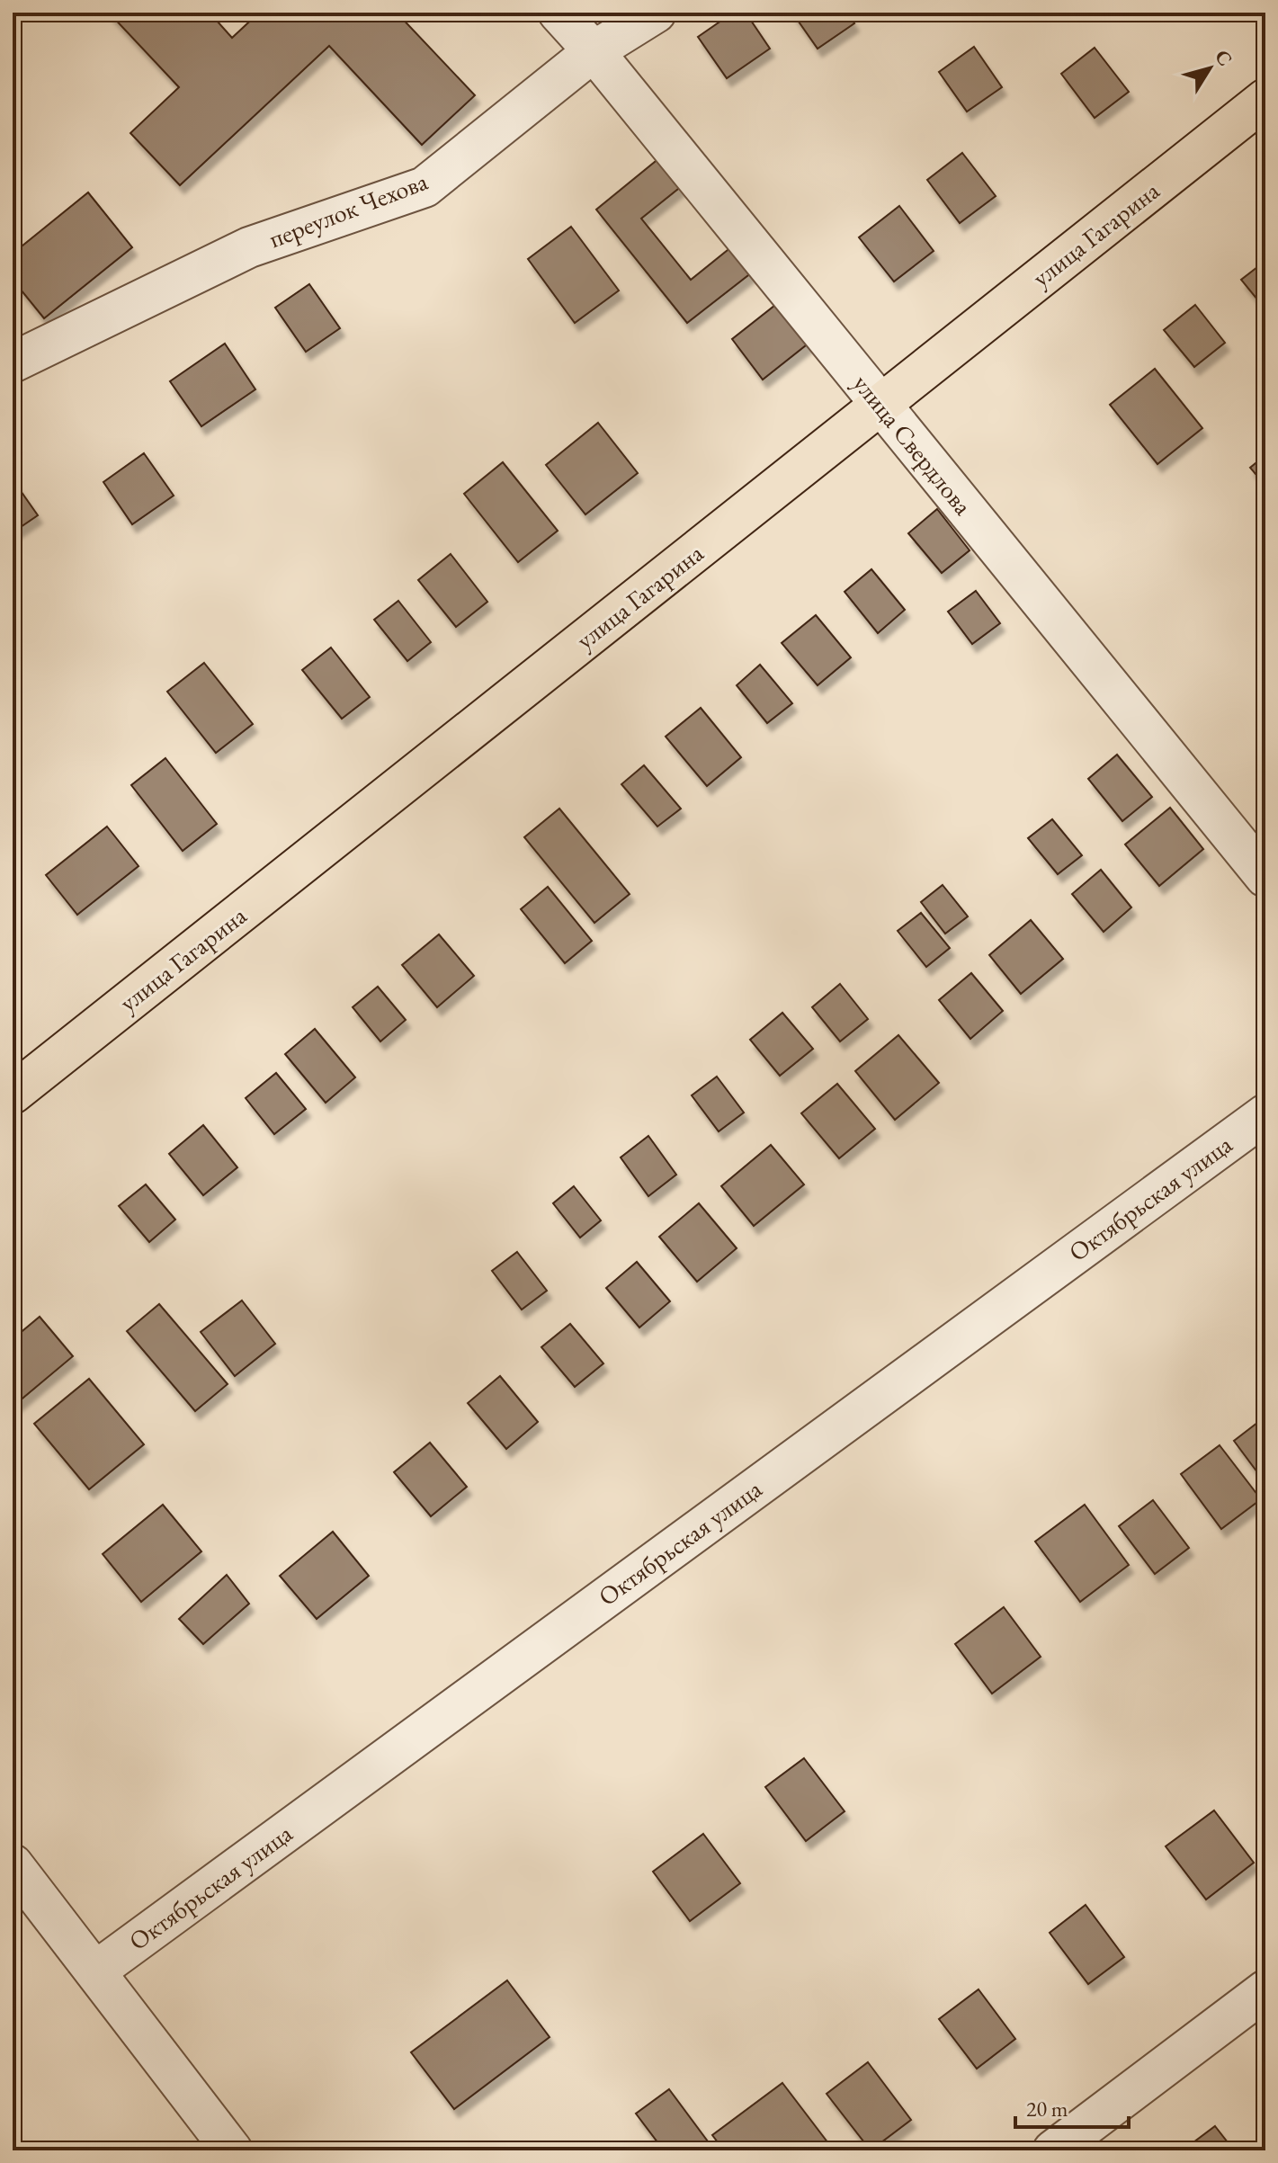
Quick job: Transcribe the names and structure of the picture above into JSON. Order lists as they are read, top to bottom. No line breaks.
{"streets":{"main road":["улица Гагарина"],"street":["переулок Чехова","улица Свердлова","Октябрьская улица"]},"crossings":[["переулок Чехова","улица Свердлова"],["улица Гагарина","улица Свердлова"]],"scale_bar":"20 m","north":"top right"}
